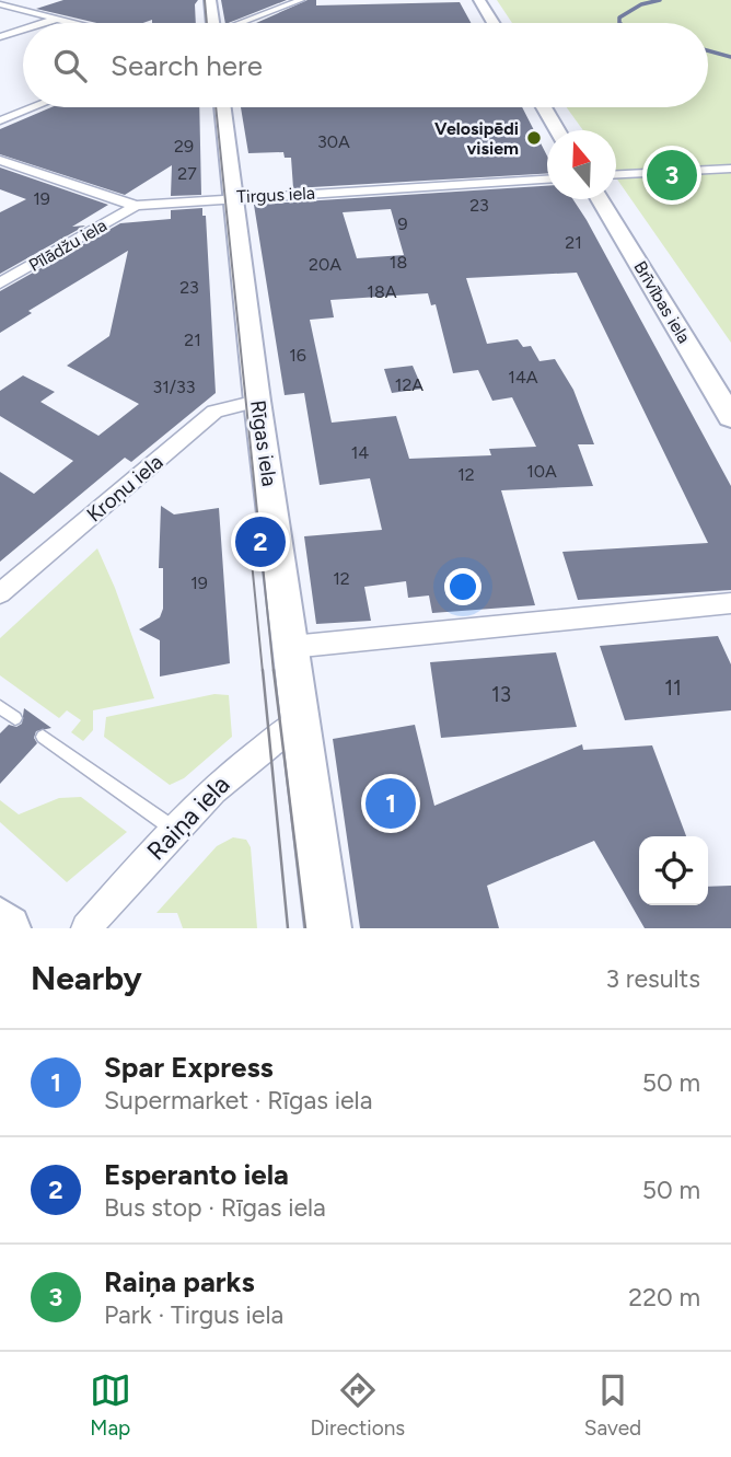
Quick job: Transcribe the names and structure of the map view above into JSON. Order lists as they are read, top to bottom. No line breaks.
{"streets":{"street":["Tirgus iela","Pīlādžu iela","Brīvības iela","Rīgas iela","Kroņu iela","Raiņa iela"]},"crossings":[["Tirgus iela","Pīlādžu iela"],["Tirgus iela","Rīgas iela"],["Rīgas iela","Kroņu iela"],["Rīgas iela","Raiņa iela"]],"places":["Velosipēdi visiem"],"house_numbers":["30A","29","27","19","23","9","21","18","20A","23","18A","21","16","14A","12A","31/33","14","10A","12","12","19","11","13"],"north":"top","page":{"search":"Search here","pins":["3","2","1"],"heading":["Nearby","3 results"],"list":[{"mark":"1","name":"Spar Express","note":"Supermarket · Rīgas iela","value":"50 m"},{"mark":"2","name":"Esperanto iela","note":"Bus stop · Rīgas iela","value":"50 m"},{"mark":"3","name":"Raiņa parks","note":"Park · Tirgus iela","value":"220 m"}],"nav":["Map","Directions","Saved"]}}
